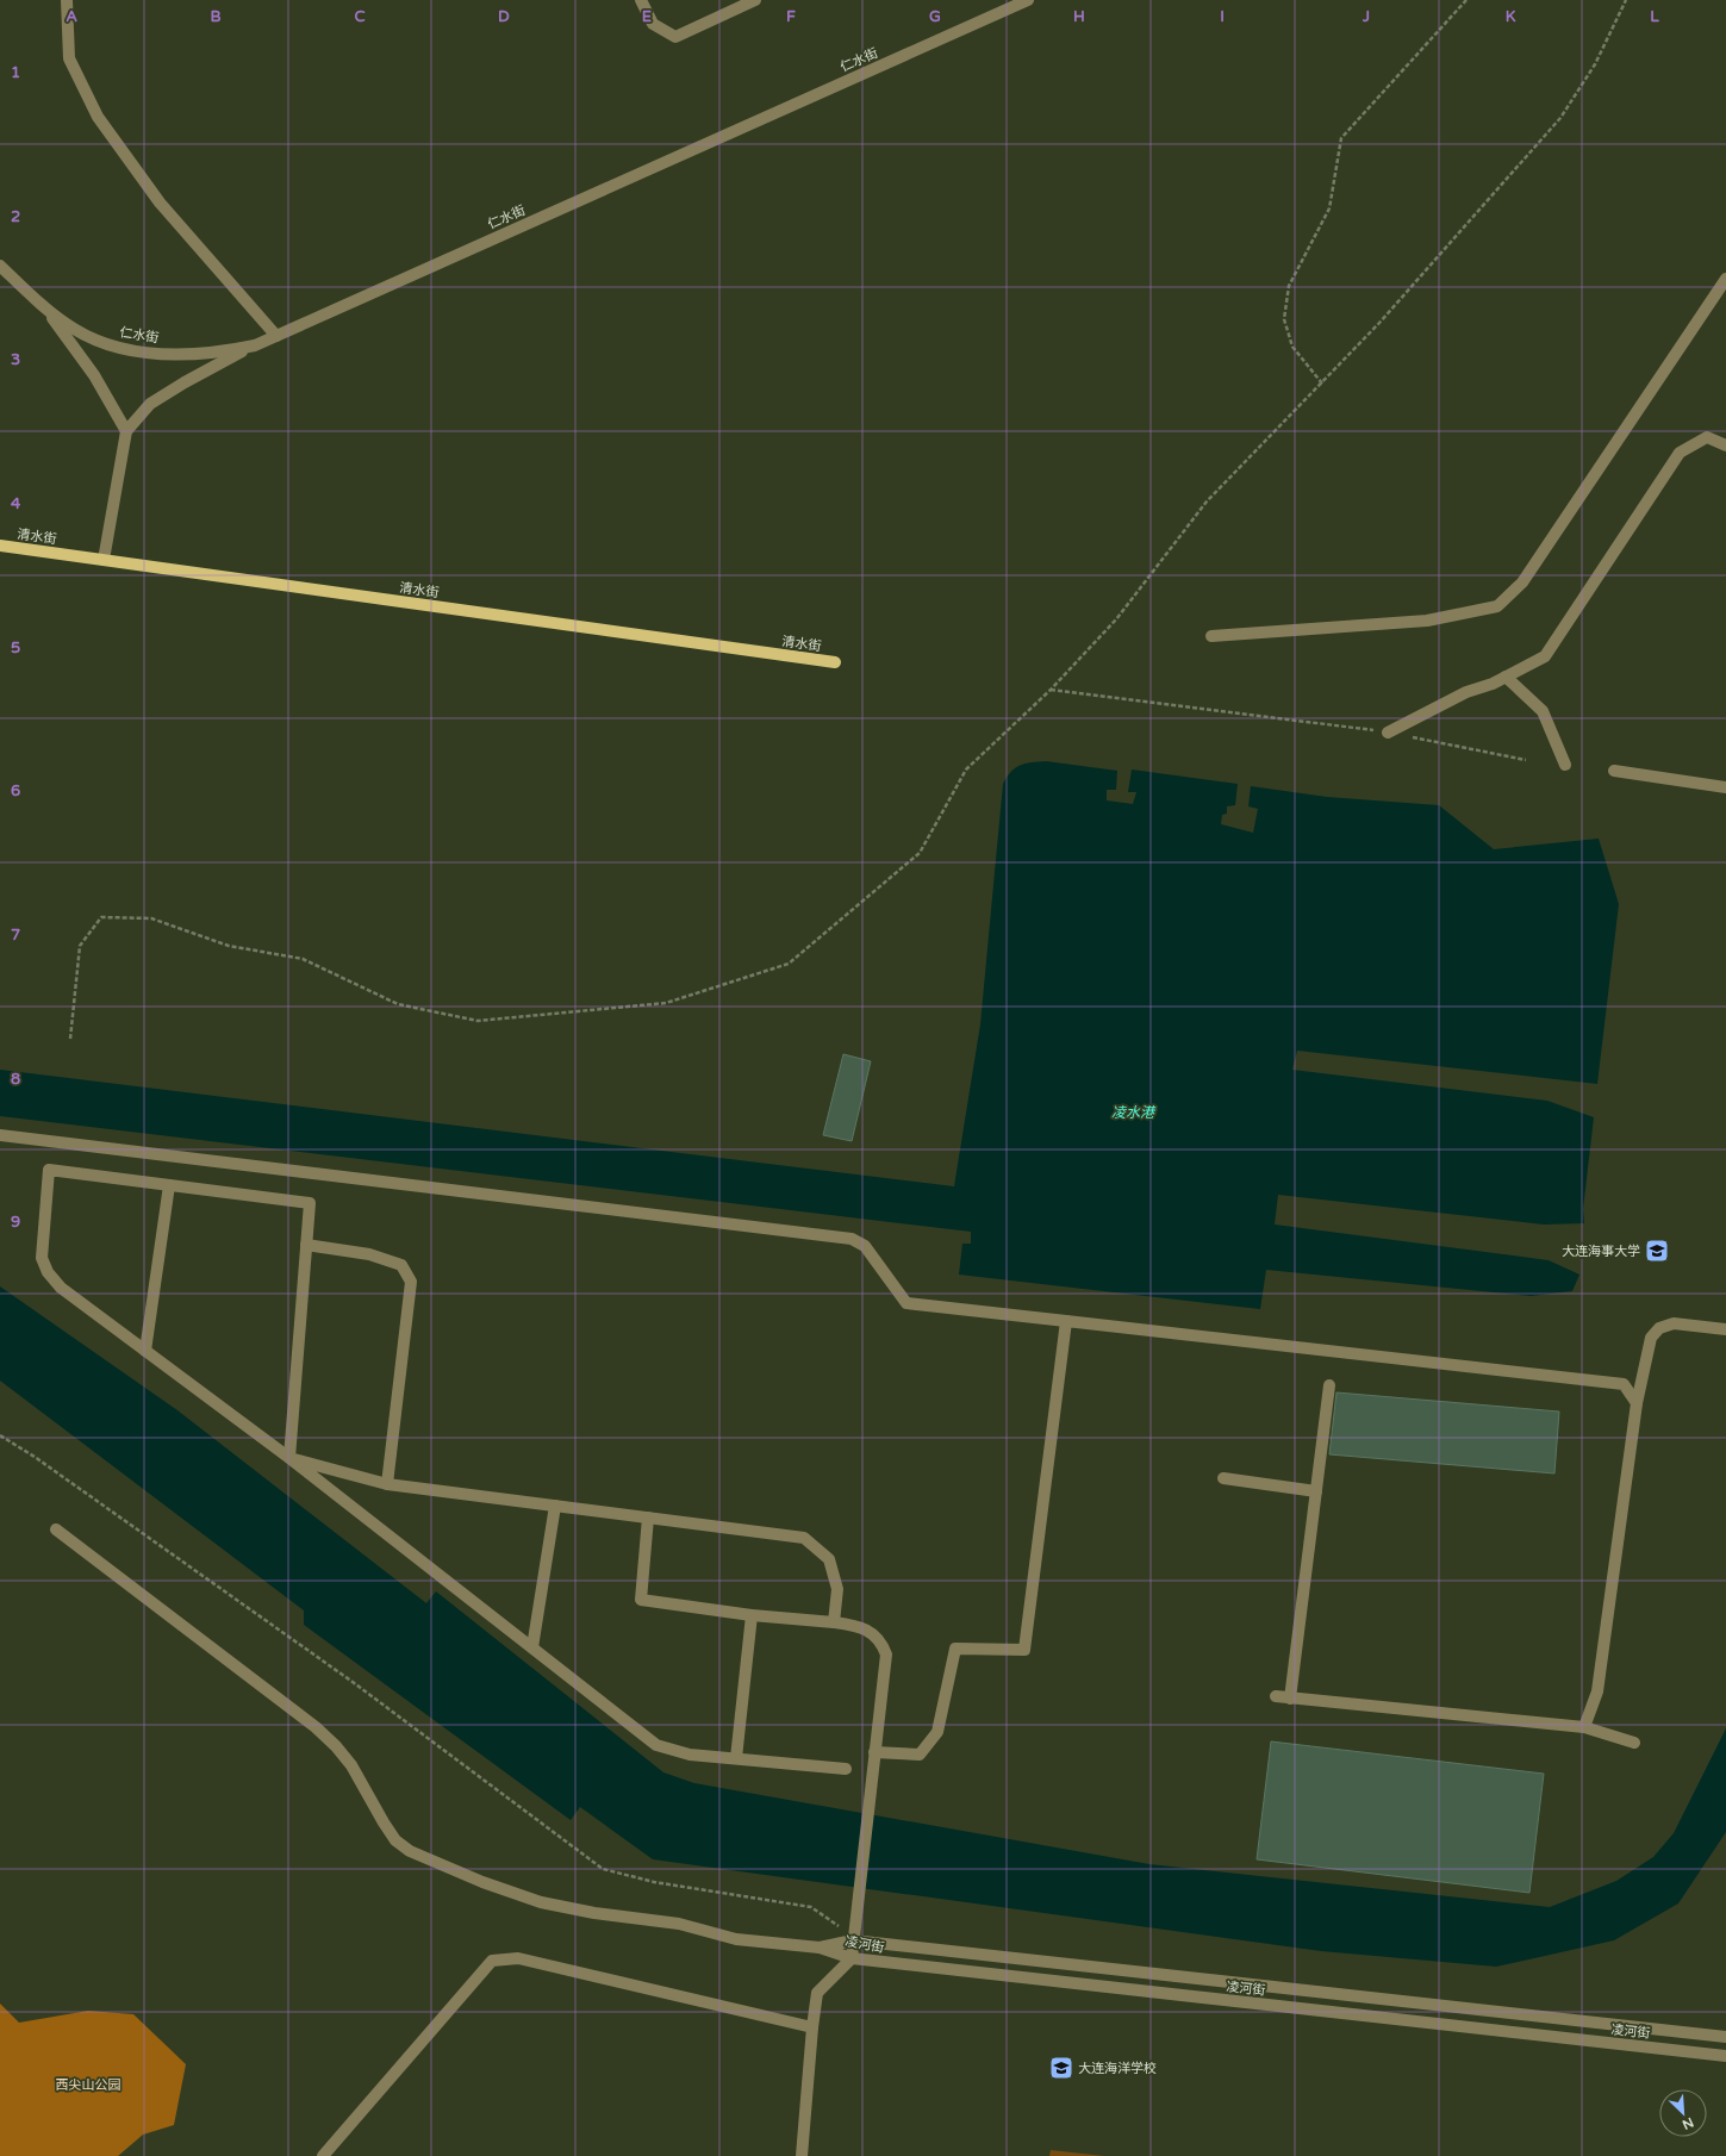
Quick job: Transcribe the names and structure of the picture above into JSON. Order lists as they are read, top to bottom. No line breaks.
{"streets":{"main road":["清水街"],"street":["仁水街","凌河街"]},"water":["凌水港"],"parks":["西尖山公园"],"places":{"school or university":["大连海事大学","大连海洋学校"]},"north":"bottom right","grid":{"columns":["A","B","C","D","E","F","G","H","I","J","K","L"],"rows":["1","2","3","4","5","6","7","8","9"]}}
